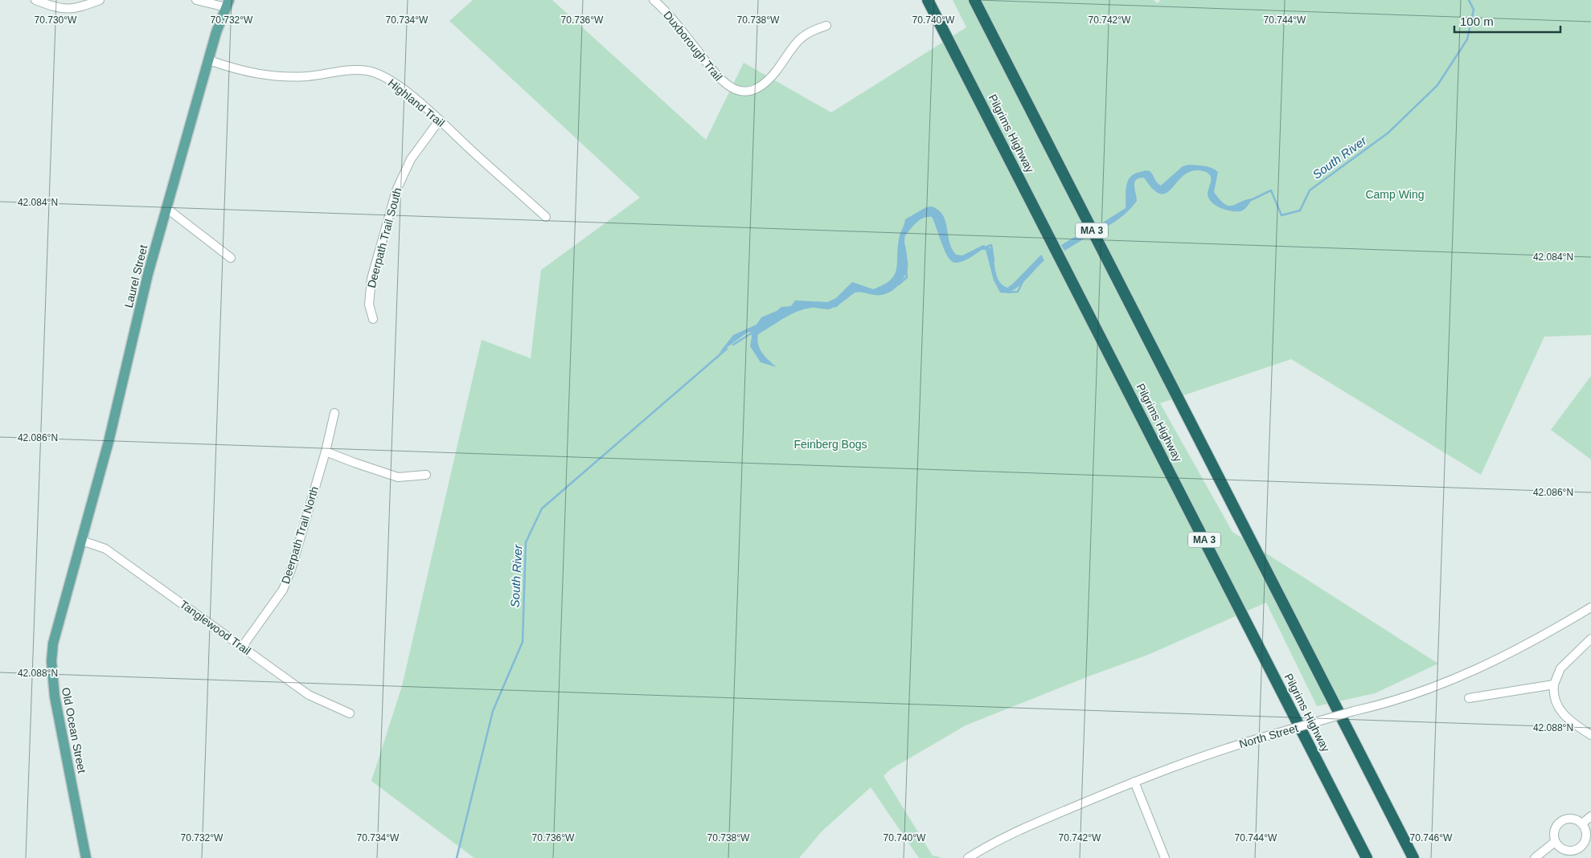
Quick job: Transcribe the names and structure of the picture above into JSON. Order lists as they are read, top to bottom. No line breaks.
{"streets":{"highway":["Pilgrims Highway","MA 3"],"main road":["Laurel Street","Old Ocean Street"],"street":["Duxborough Trail","Highland Trail","Deerpath Trail South","Deerpath Trail North","Tanglewood Trail","North Street"]},"crossings":[["Highland Trail","Deerpath Trail South"],["Highland Trail","Laurel Street"],["Laurel Street","Tanglewood Trail"],["Laurel Street","Old Ocean Street"],["Deerpath Trail North","Tanglewood Trail"]],"water":["South River"],"parks":["Camp Wing","Feinberg Bogs"],"scale_bar":"100 m","coordinates":["70.730°W","70.732°W","70.734°W","70.736°W","70.738°W","70.740°W","70.742°W","70.744°W","42.084°N","42.086°N","42.088°N","70.746°W"]}
